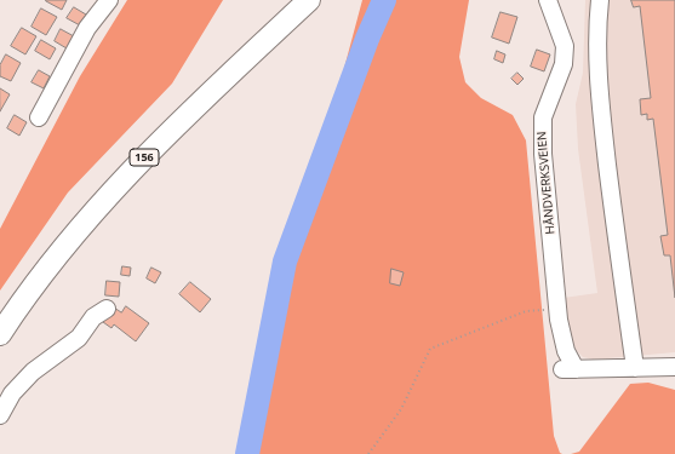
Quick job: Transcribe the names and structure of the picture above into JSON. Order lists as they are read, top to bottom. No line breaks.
{"streets":{"main road":["156"],"street":["HÅNDVERKSVEIEN"]}}
